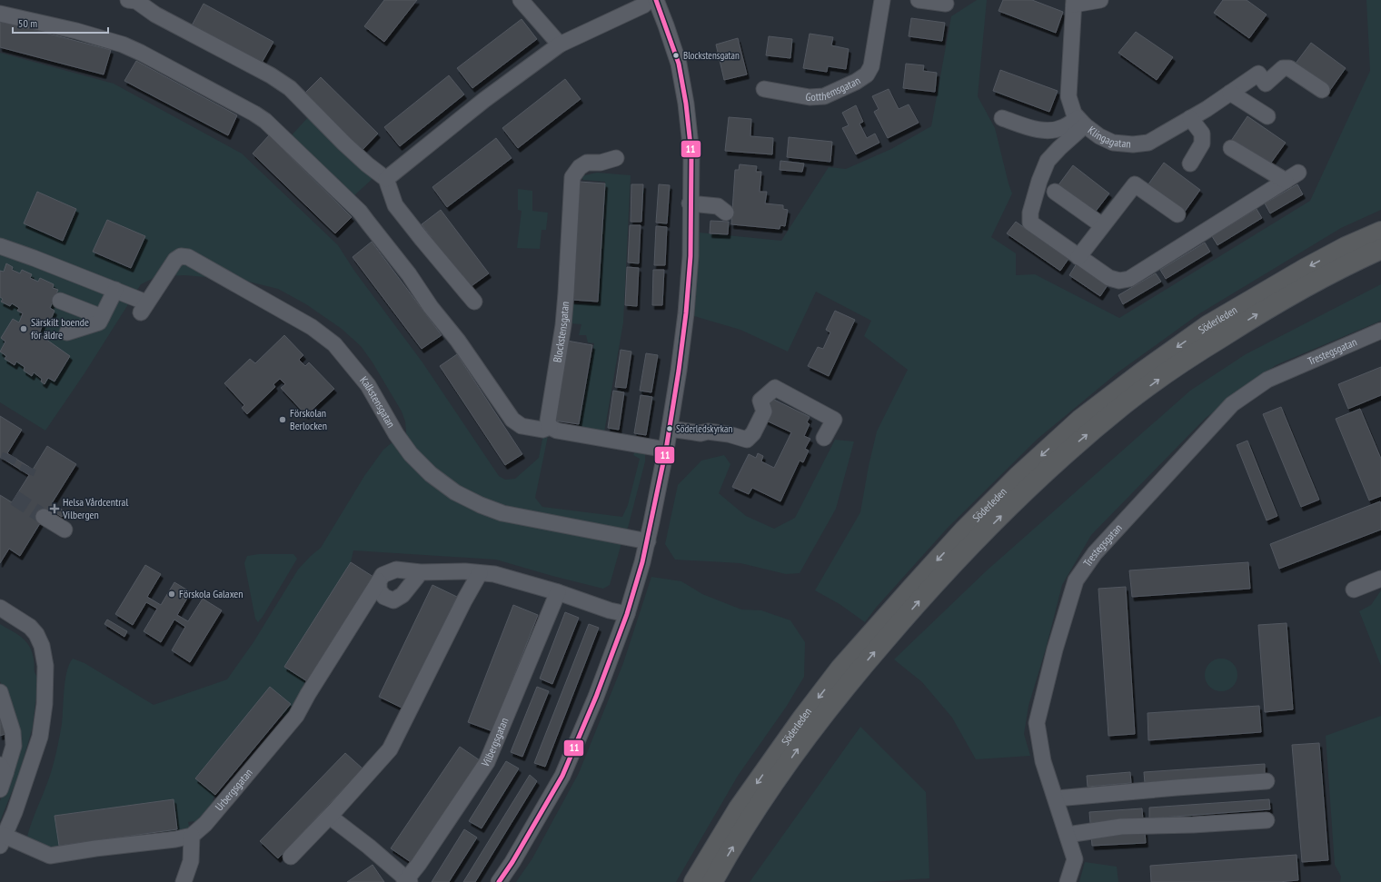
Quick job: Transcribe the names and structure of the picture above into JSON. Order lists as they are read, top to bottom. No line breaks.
{"streets":{"highway":["Söderleden"],"street":["Gotthemsgatan","Klingagatan","Blockstensgatan","Trestegsgatan","Kalkstensgatan","Vilbergsgatan","Urbergsgatan"]},"places":{"other":["Blockstensgatan","Särskilt boende för äldre","Förskolan Berlocken","Söderledskyrkan","Förskola Galaxen"],"health":["Helsa Vårdcentral Vilbergen"]},"lines":["transit line 11"],"scale_bar":"50 m"}
